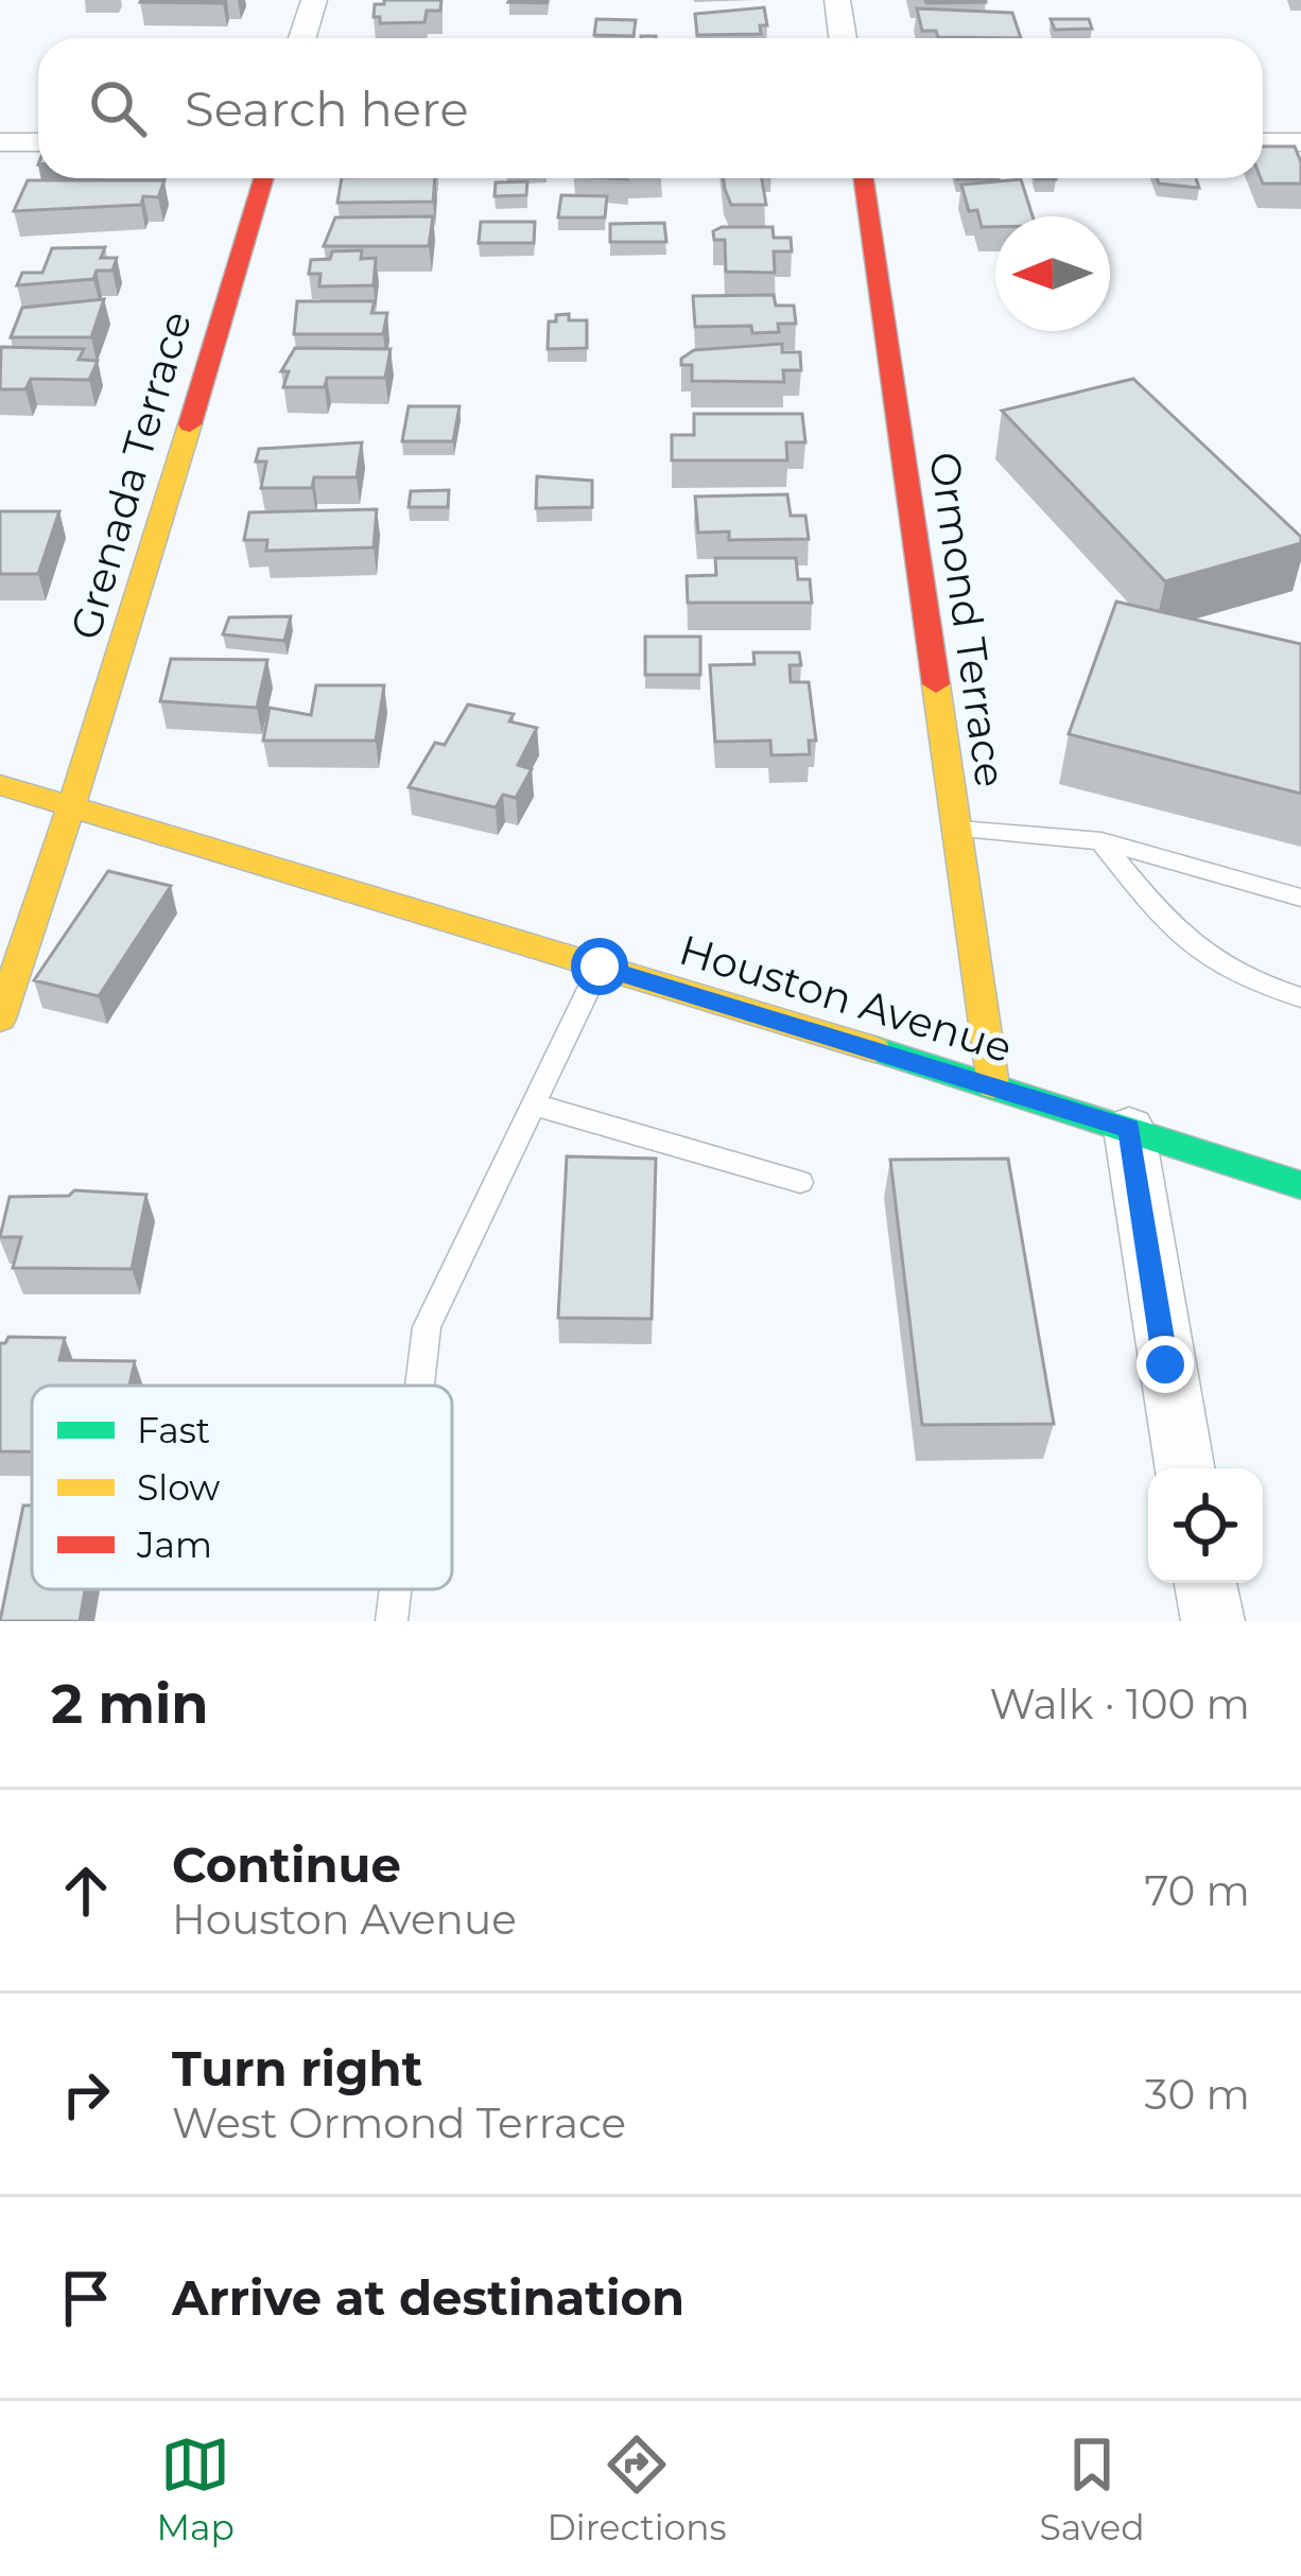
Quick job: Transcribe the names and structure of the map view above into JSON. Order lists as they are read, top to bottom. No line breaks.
{"streets":{"street":["Grenada Terrace","Ormond Terrace","Houston Avenue"]},"crossings":[["Grenada Terrace","Houston Avenue"],["Ormond Terrace","Houston Avenue"]],"legend":["Fast","Slow","Jam"],"north":"left","page":{"search":"Search here","heading":["2 min","Walk · 100 m"],"list":[["Continue","Houston Avenue","70 m"],["Turn right","West Ormond Terrace","30 m"],"Arrive at destination"],"nav":["Map","Directions","Saved"]}}
